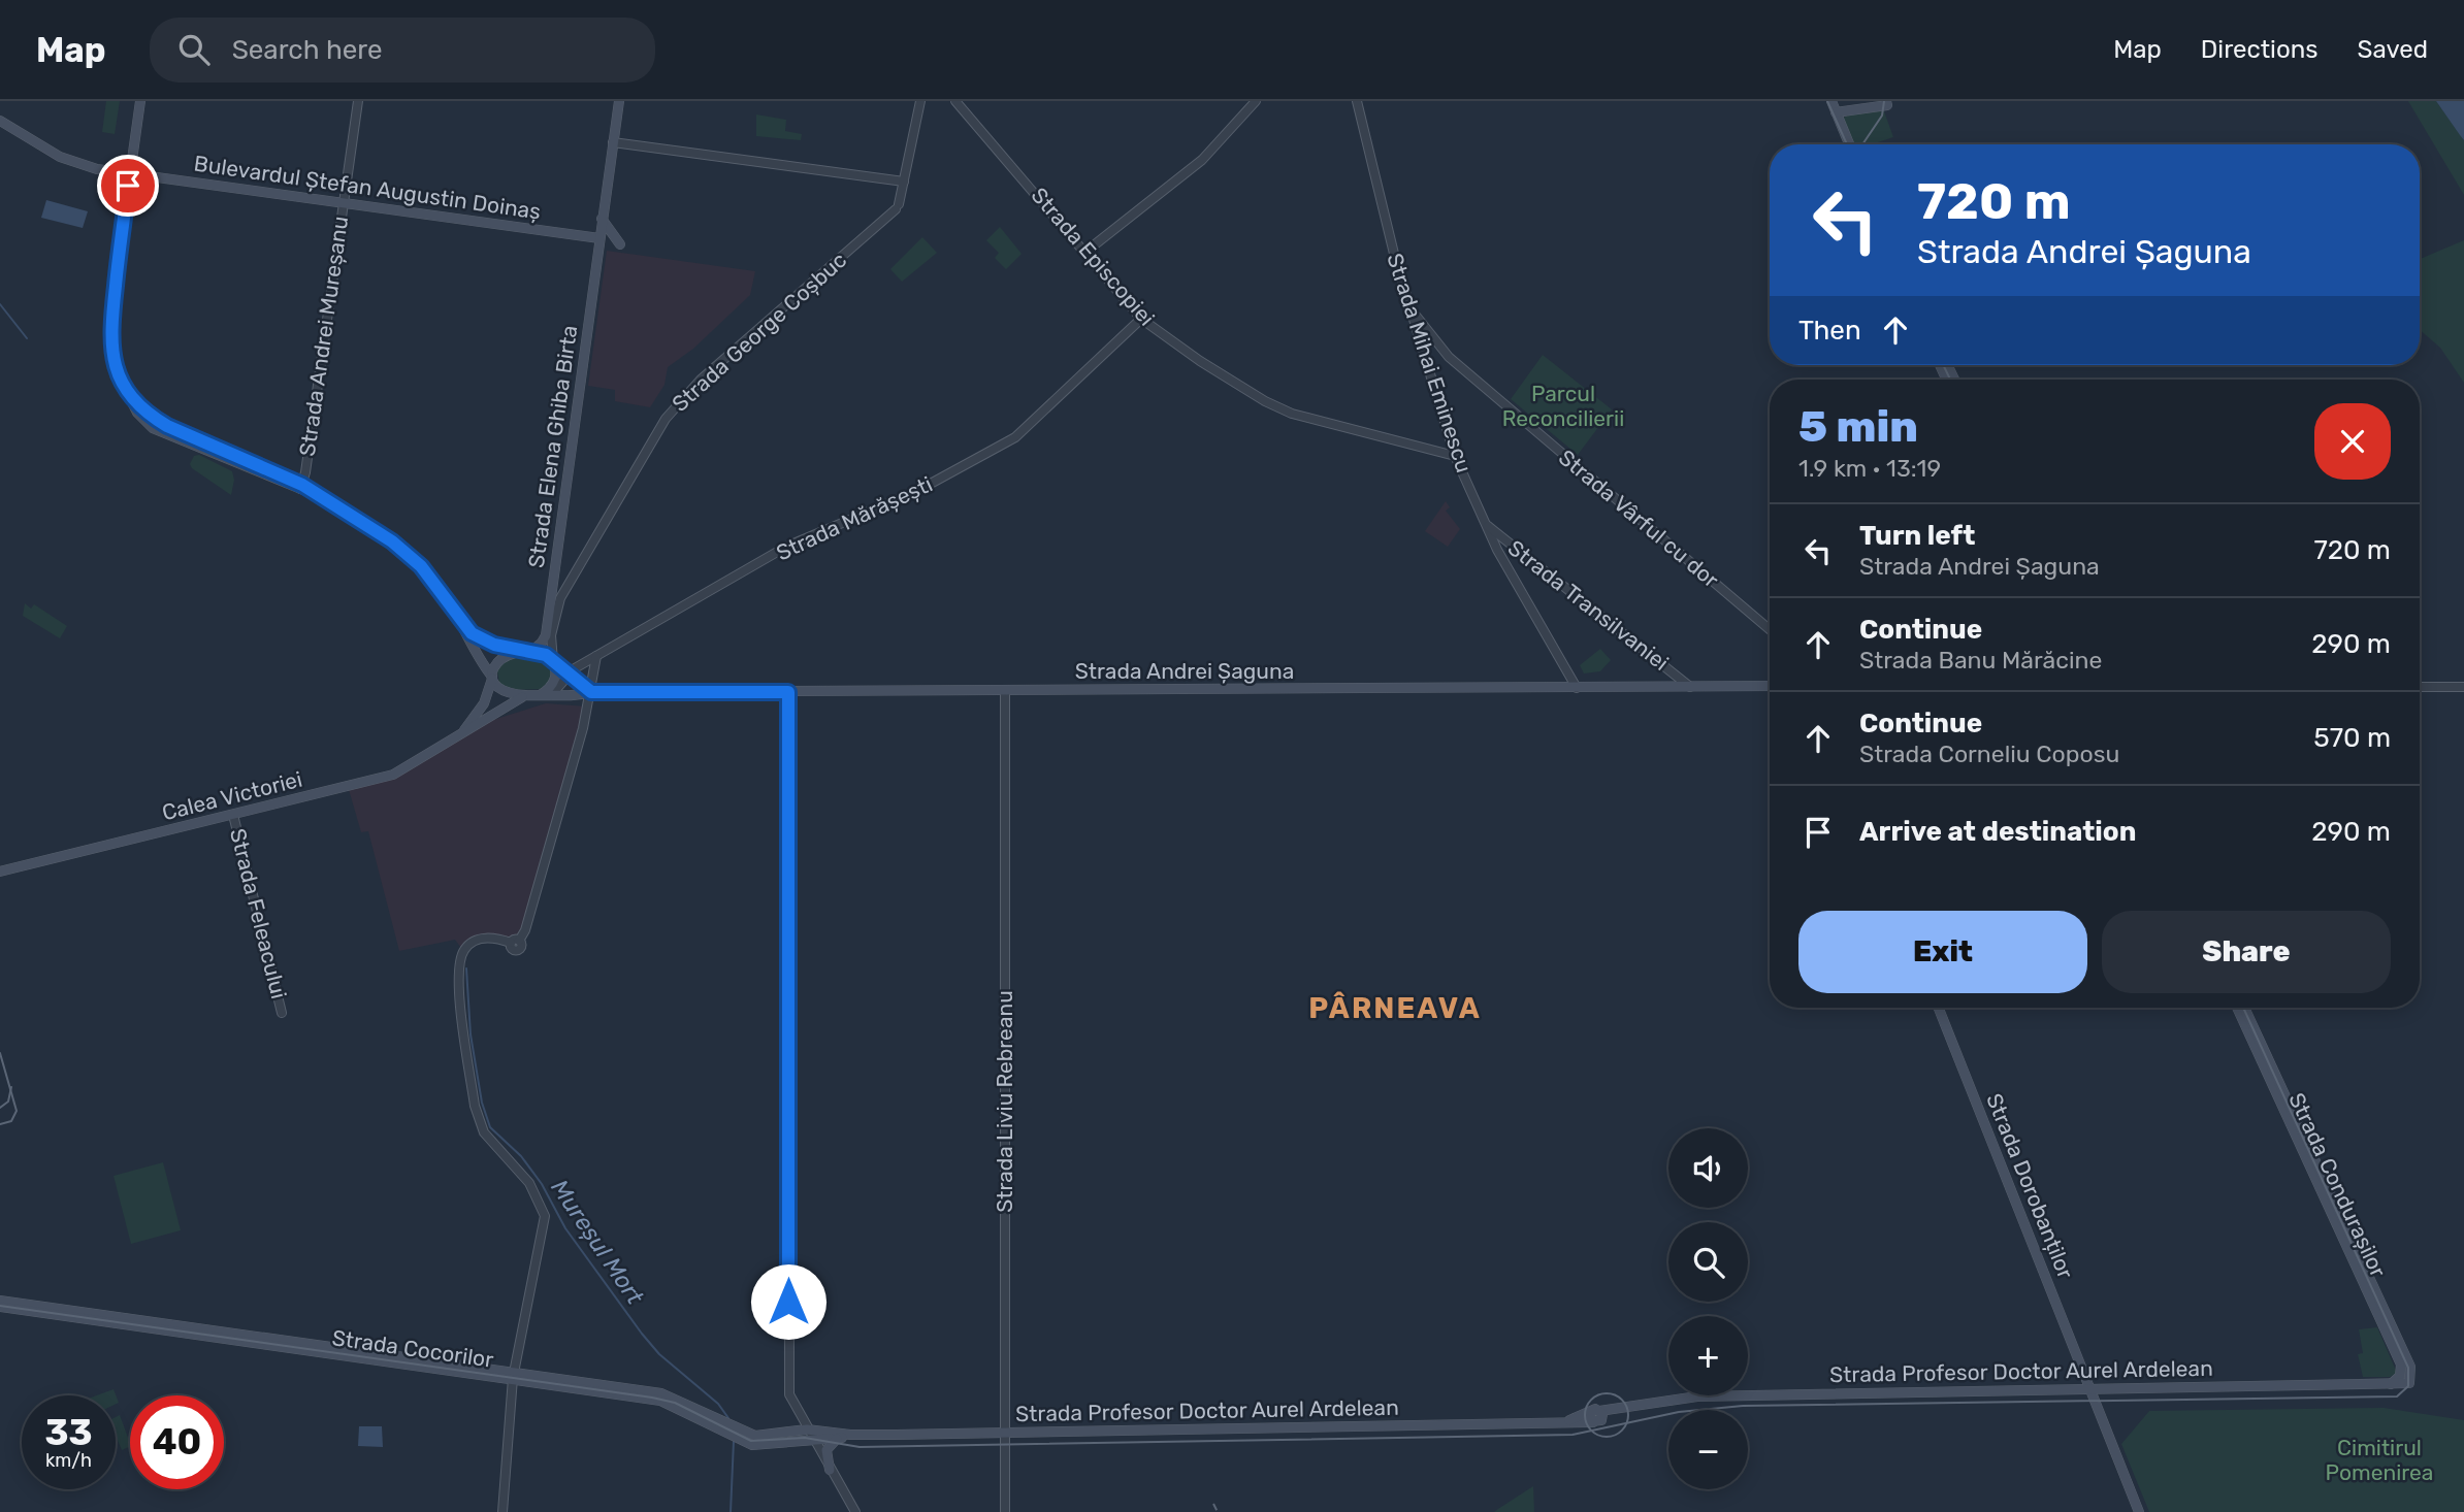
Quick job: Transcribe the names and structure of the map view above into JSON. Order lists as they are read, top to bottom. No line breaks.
{"streets":{"main road":["Bulevardul Ștefan Augustin Doinaș","Strada Elena Ghiba Birta","Strada Andrei Șaguna","Calea Victoriei","Strada Condurașilor","Strada Dorobanților","Strada Cocorilor","Strada Profesor Doctor Aurel Ardelean"],"street":["Strada Episcopiei","Strada George Coșbuc","Strada Andrei Mureșanu","Strada Mihai Eminescu","Strada Mărășești","Strada Vârful cu dor","Strada Transilvaniei","Strada Feleacului","Strada Liviu Rebreanu"]},"crossings":[["Bulevardul Ștefan Augustin Doinaș","Strada Andrei Mureșanu"],["Bulevardul Ștefan Augustin Doinaș","Strada Elena Ghiba Birta"],["Strada Episcopiei","Strada Mihai Eminescu"],["Strada Episcopiei","Strada Mărășești"],["Strada George Coșbuc","Strada Elena Ghiba Birta"],["Strada George Coșbuc","Strada Andrei Șaguna"],["Strada George Coșbuc","Calea Victoriei"],["Strada Mihai Eminescu","Strada Vârful cu dor"],["Strada Mihai Eminescu","Strada Transilvaniei"],["Strada Mihai Eminescu","Strada Andrei Șaguna"],["Strada Elena Ghiba Birta","Strada Andrei Șaguna"],["Strada Elena Ghiba Birta","Calea Victoriei"],["Strada Mărășești","Strada Andrei Șaguna"],["Strada Transilvaniei","Strada Andrei Șaguna"],["Strada Andrei Șaguna","Calea Victoriei"],["Strada Andrei Șaguna","Strada Liviu Rebreanu"],["Calea Victoriei","Strada Feleacului"],["Strada Liviu Rebreanu","Strada Profesor Doctor Aurel Ardelean"],["Strada Condurașilor","Strada Profesor Doctor Aurel Ardelean"],["Strada Dorobanților","Strada Profesor Doctor Aurel Ardelean"],["Strada Cocorilor","Strada Profesor Doctor Aurel Ardelean"]],"districts":["PÂRNEAVA"],"water":["Mureșul Mort"],"parks":["Parcul Reconcilierii","Cimitirul Pomenirea"],"page":{"header":"Map","search":"Search here","nav":["Map","Directions","Saved"],"turn":["720 m","Strada Andrei Șaguna"],"then":"Then","heading":["5 min","1.9 km · 13:19"],"list":[{"name":"Turn left","note":"Strada Andrei Șaguna","value":"720 m"},{"name":"Continue","note":"Strada Banu Mărăcine","value":"290 m"},{"name":"Continue","note":"Strada Corneliu Coposu","value":"570 m"},{"name":"Arrive at destination","value":"290 m"}],"buttons":["Exit","Share"],"map_buttons":["+","−"],"speed":"33 km/h","limit":"40"}}
